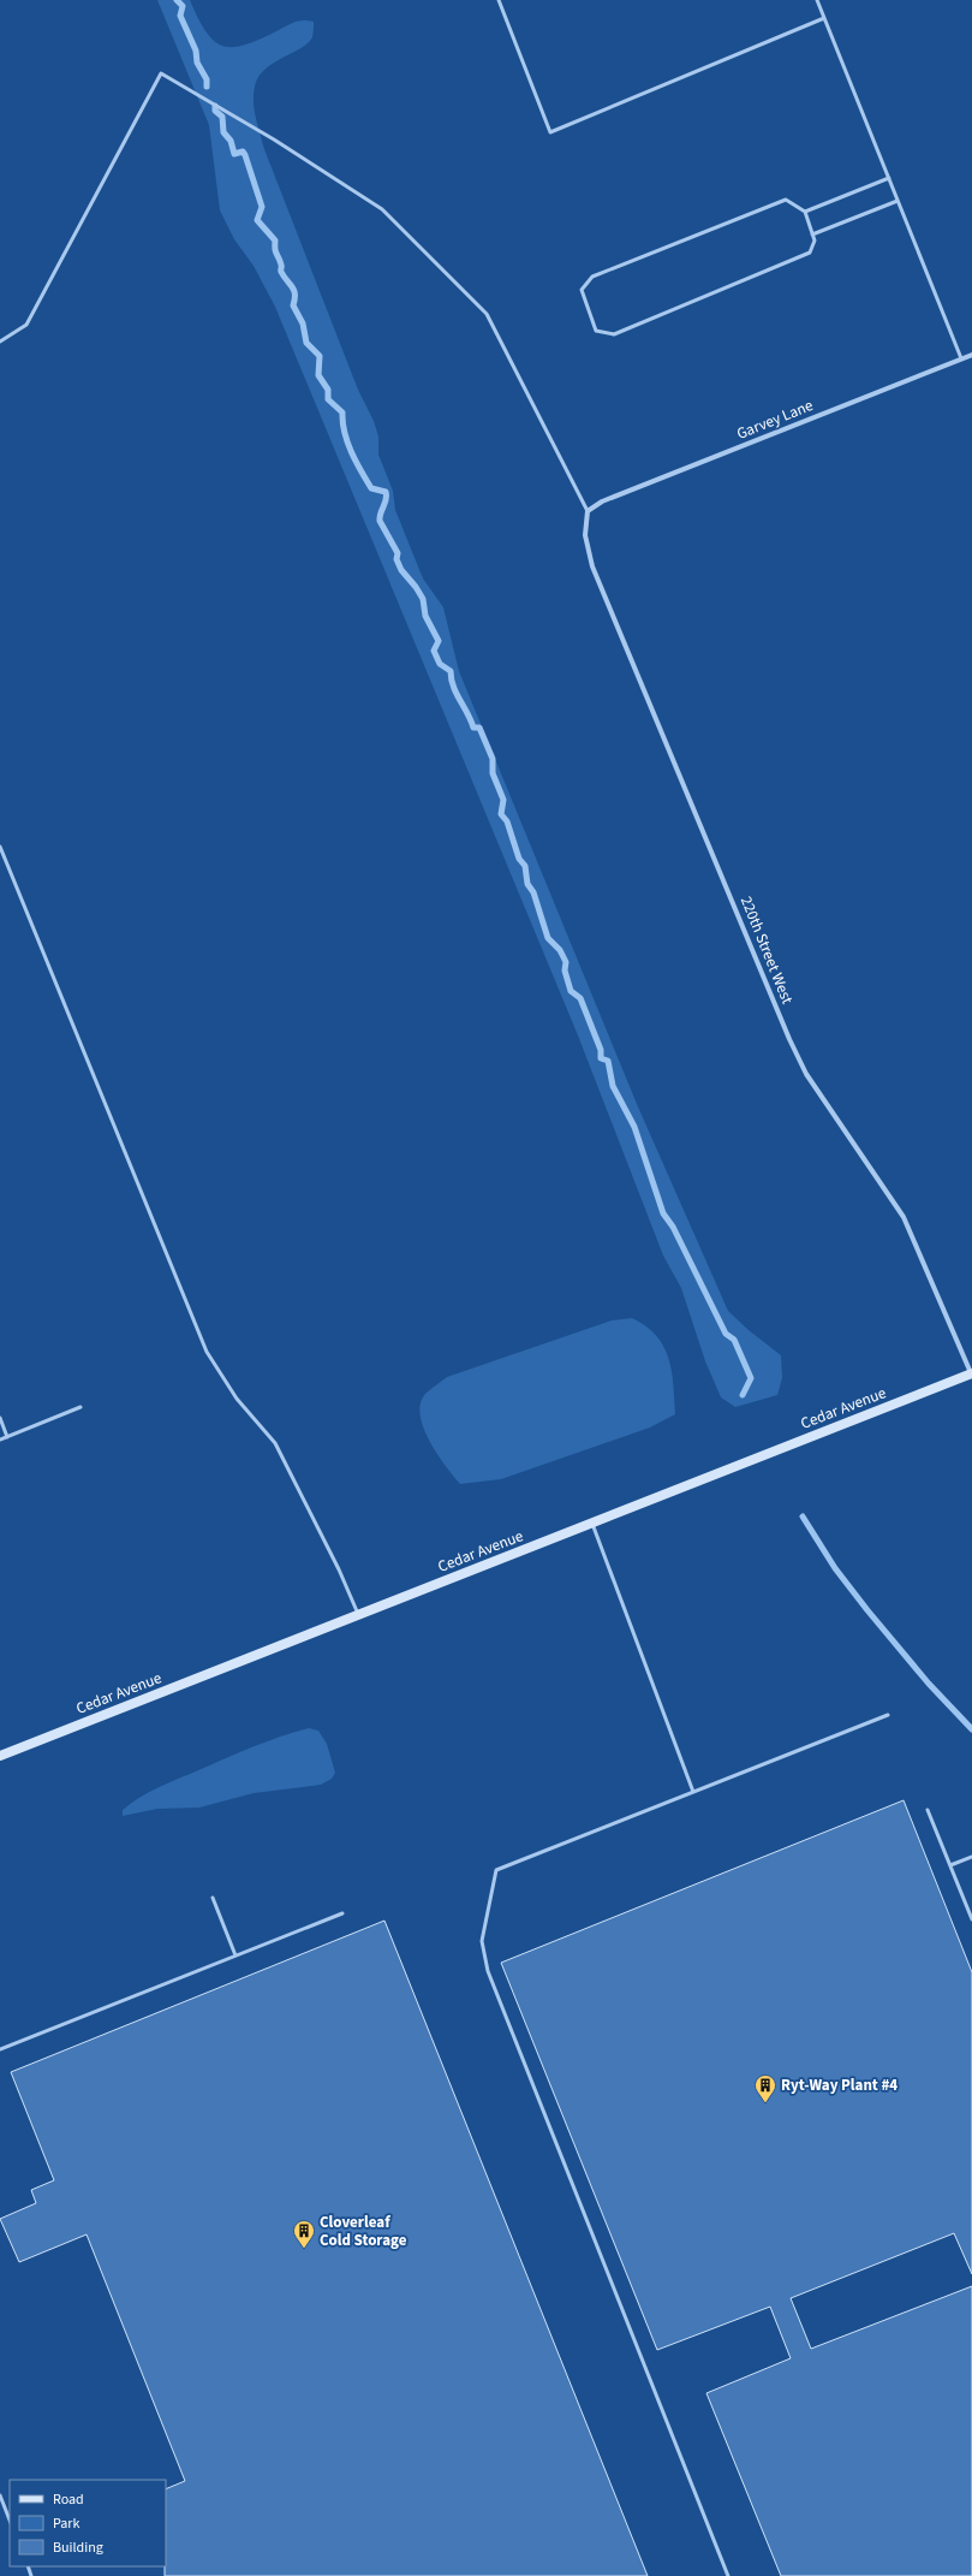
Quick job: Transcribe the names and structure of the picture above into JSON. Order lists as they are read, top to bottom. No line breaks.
{"streets":{"main road":["Cedar Avenue"],"street":["Garvey Lane","220th Street West"]},"crossings":[["Garvey Lane","220th Street West"],["220th Street West","Cedar Avenue"]],"places":{"building":["Ryt-Way Plant #4","Cloverleaf Cold Storage"]},"legend":["Road","Park","Building"]}
